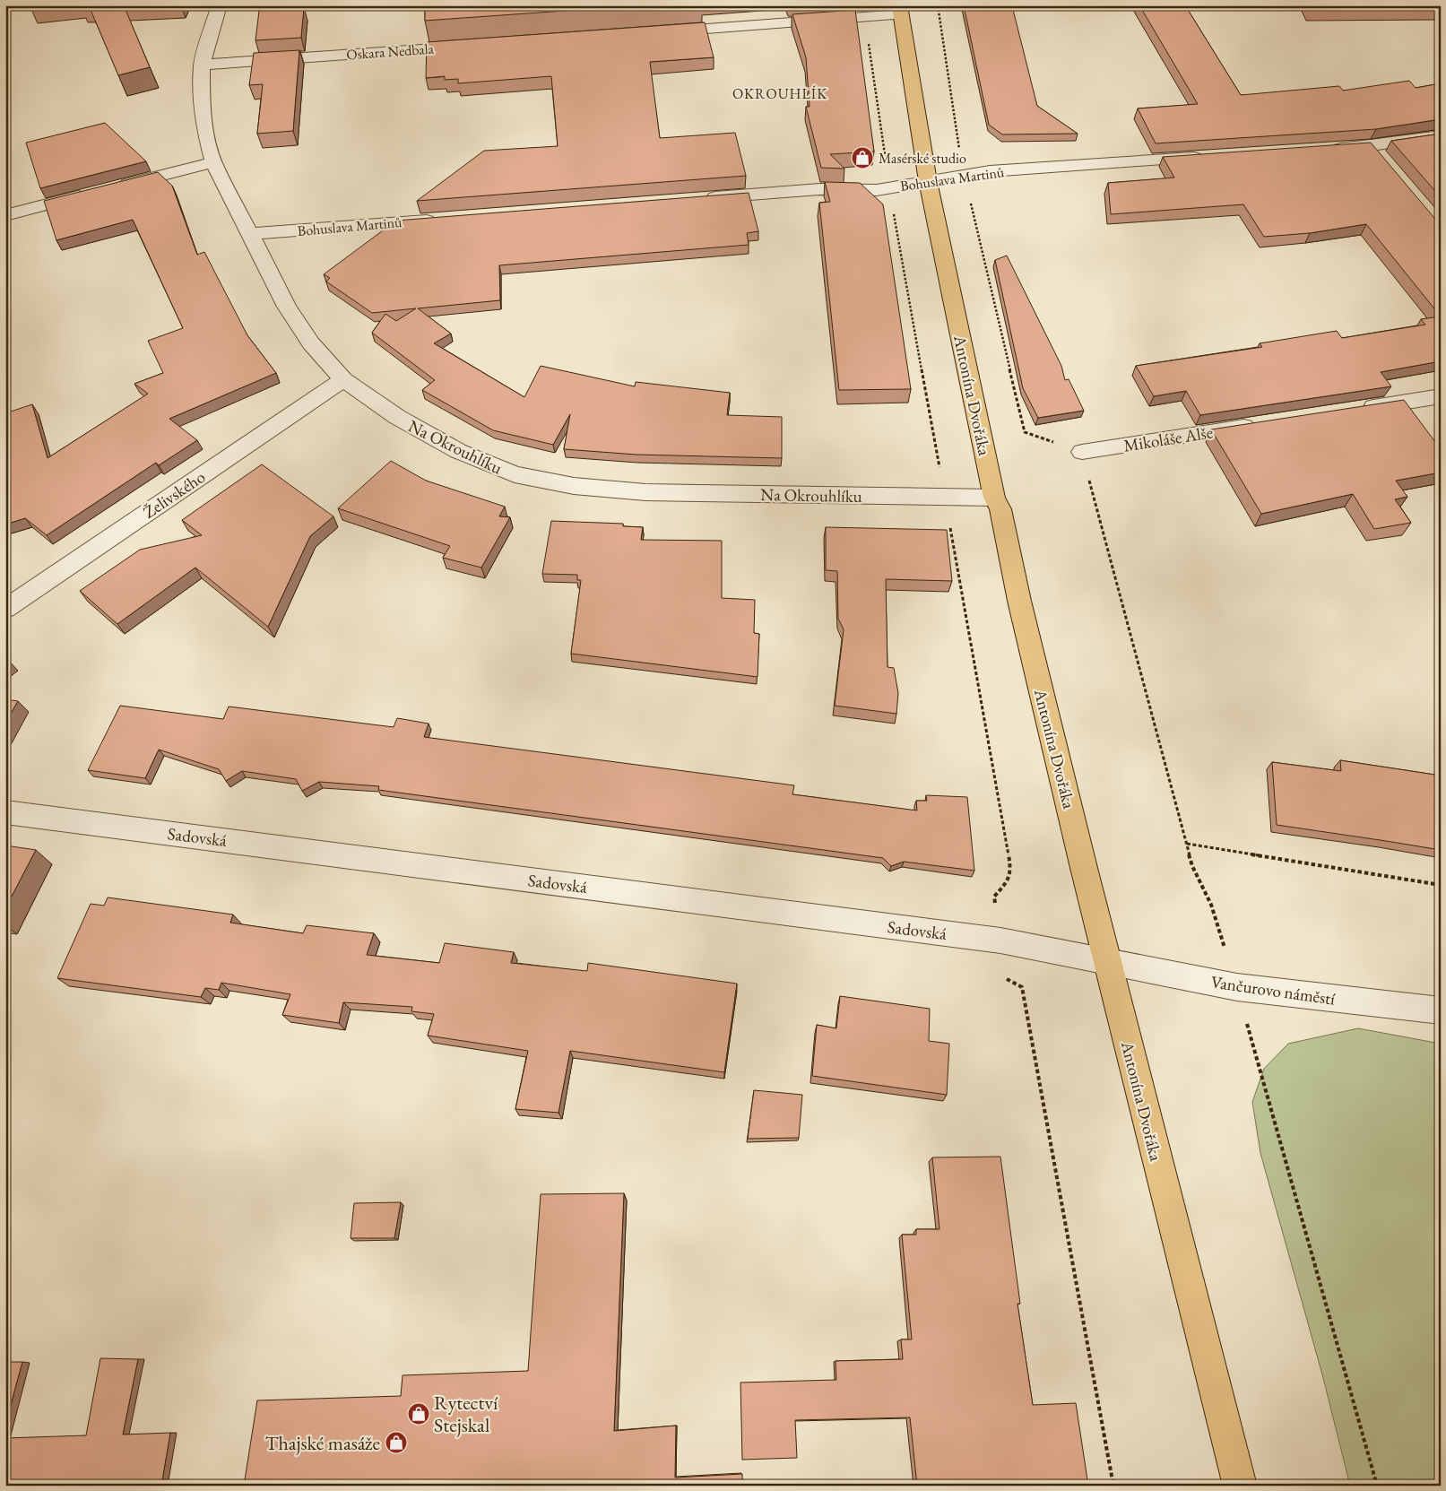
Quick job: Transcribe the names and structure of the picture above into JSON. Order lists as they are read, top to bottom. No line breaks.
{"streets":{"main road":["Antonína Dvořáka"],"street":["Oskara Nedbala","Bohuslava Martinů","Mikoláše Alše","Na Okrouhlíku","Želivského","Sadovská","Vančurovo náměstí"]},"crossings":[["Oskara Nedbala","Na Okrouhlíku"],["Bohuslava Martinů","Antonína Dvořáka"],["Bohuslava Martinů","Na Okrouhlíku"],["Antonína Dvořáka","Na Okrouhlíku"],["Antonína Dvořáka","Sadovská"],["Antonína Dvořáka","Vančurovo náměstí"],["Na Okrouhlíku","Želivského"],["Sadovská","Vančurovo náměstí"]],"districts":["OKROUHLÍK"],"places":{"shop":["Masérské studio","Rytectví Stejskal","Thajské masáže"]}}
